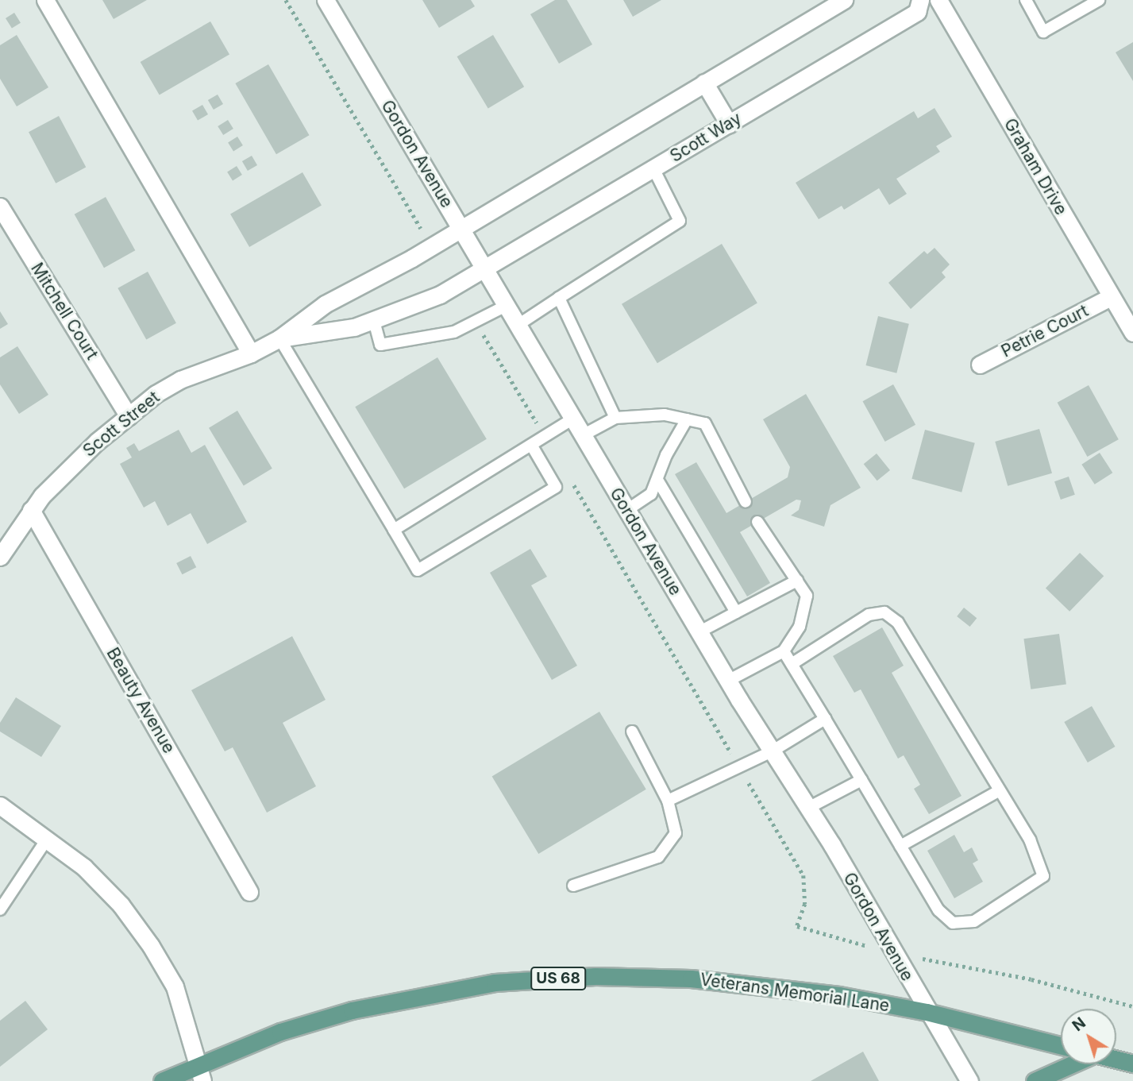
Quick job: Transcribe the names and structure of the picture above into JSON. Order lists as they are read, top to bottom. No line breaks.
{"streets":{"main road":["US 68","Veterans Memorial Lane"],"street":["Scott Way","Gordon Avenue","Graham Drive","Mitchell Court","Petrie Court","Scott Street","Beauty Avenue"]},"crossings":[["Scott Way","Gordon Avenue"],["Scott Way","Scott Street"],["Gordon Avenue","Scott Street"],["Gordon Avenue","Veterans Memorial Lane"],["Graham Drive","Petrie Court"],["Mitchell Court","Scott Street"],["Scott Street","Beauty Avenue"]],"north":"top left"}
